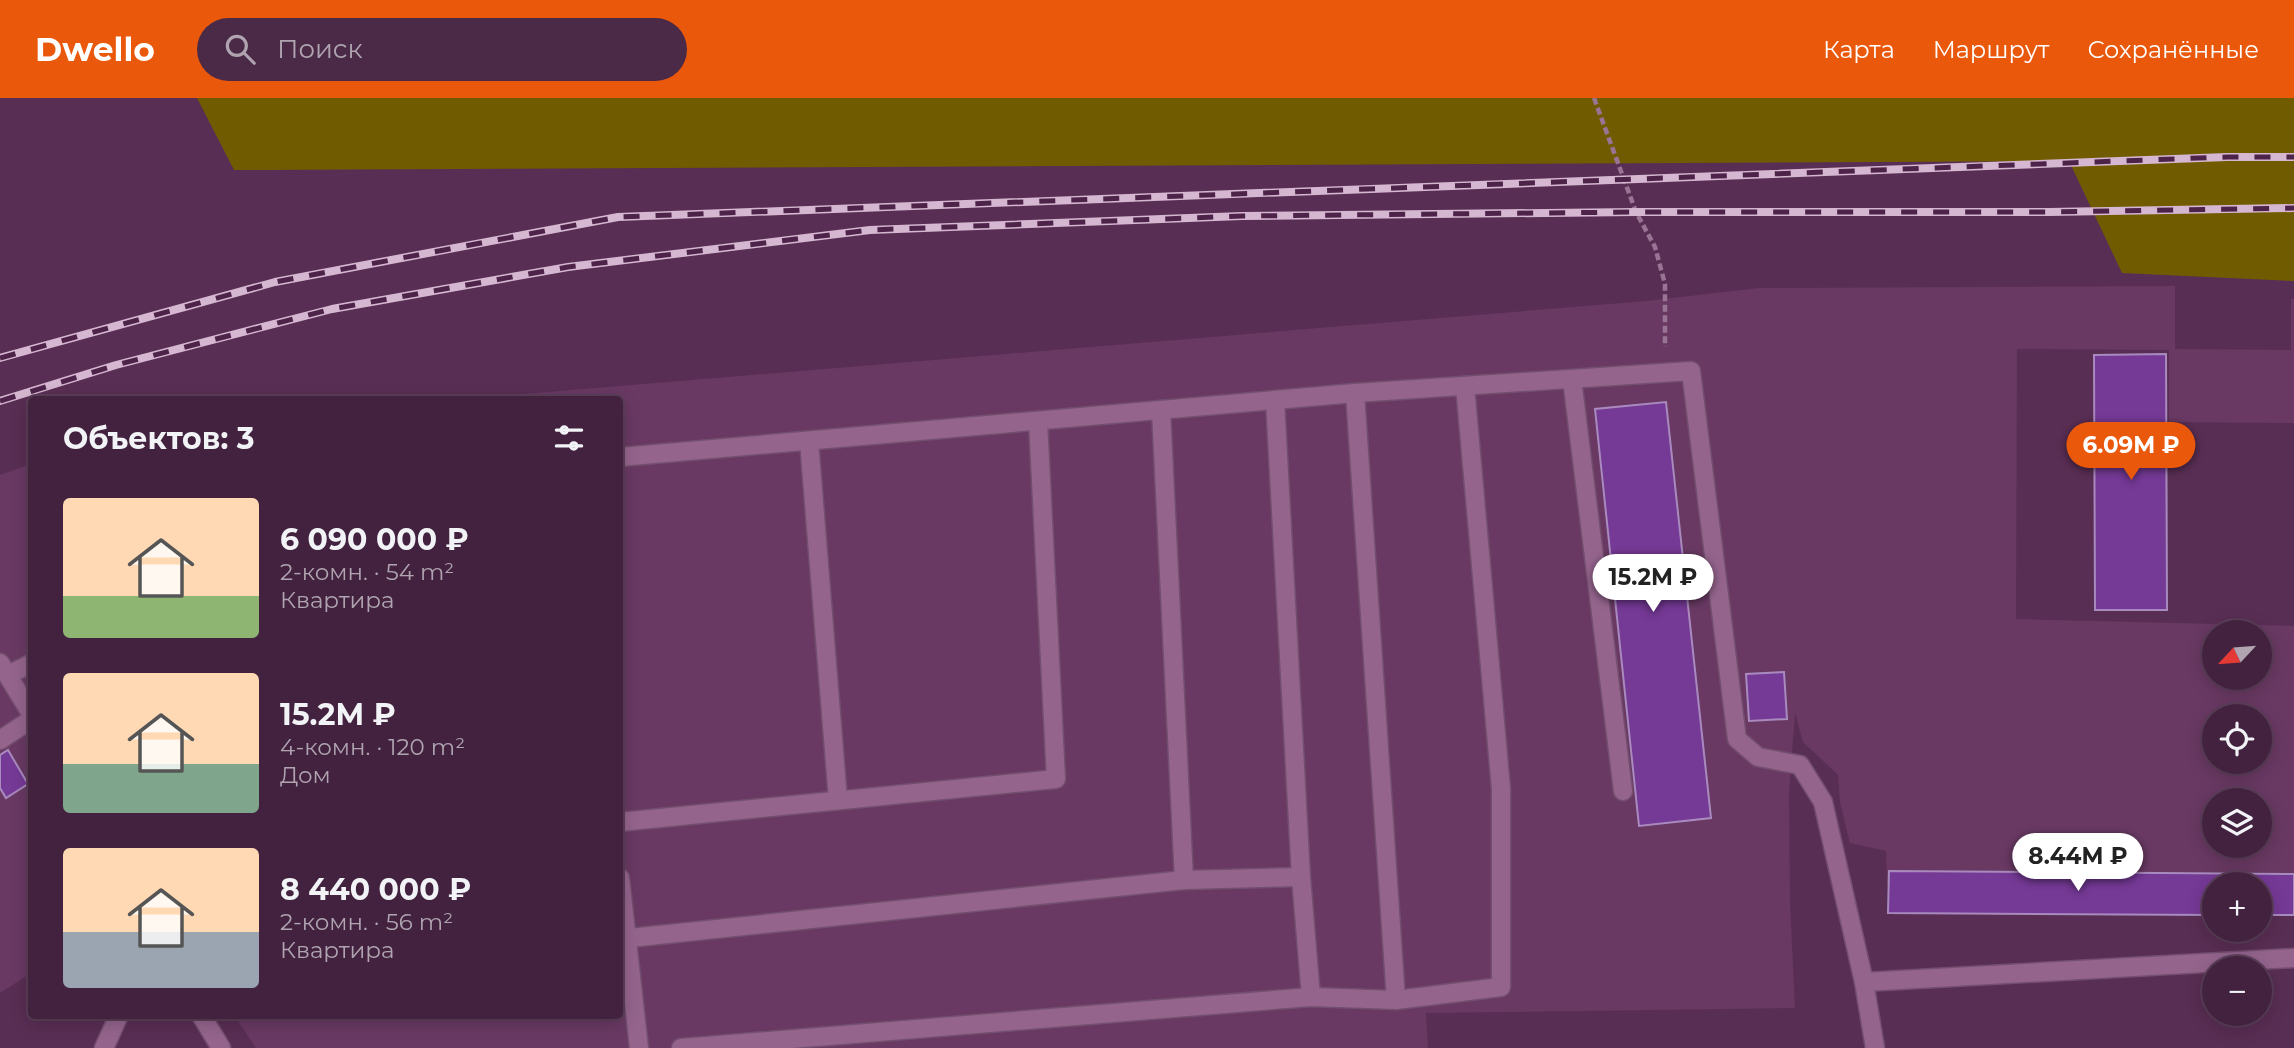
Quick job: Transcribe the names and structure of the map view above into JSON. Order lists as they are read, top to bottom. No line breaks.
{"north":"bottom left","page":{"header":"Dwello","search":"Поиск","nav":["Карта","Маршрут","Сохранённые"],"heading":"Объектов: 3","price":["6.09M ₽","15.2M ₽","8.44M ₽"],"list":[{"name":"6 090 000 ₽","note":"2-комн. · 54 m² · Квартира"},{"name":"15.2M ₽","note":"4-комн. · 120 m² · Дом"},{"name":"8 440 000 ₽","note":"2-комн. · 56 m² · Квартира"}],"map_buttons":["+","−"]}}
